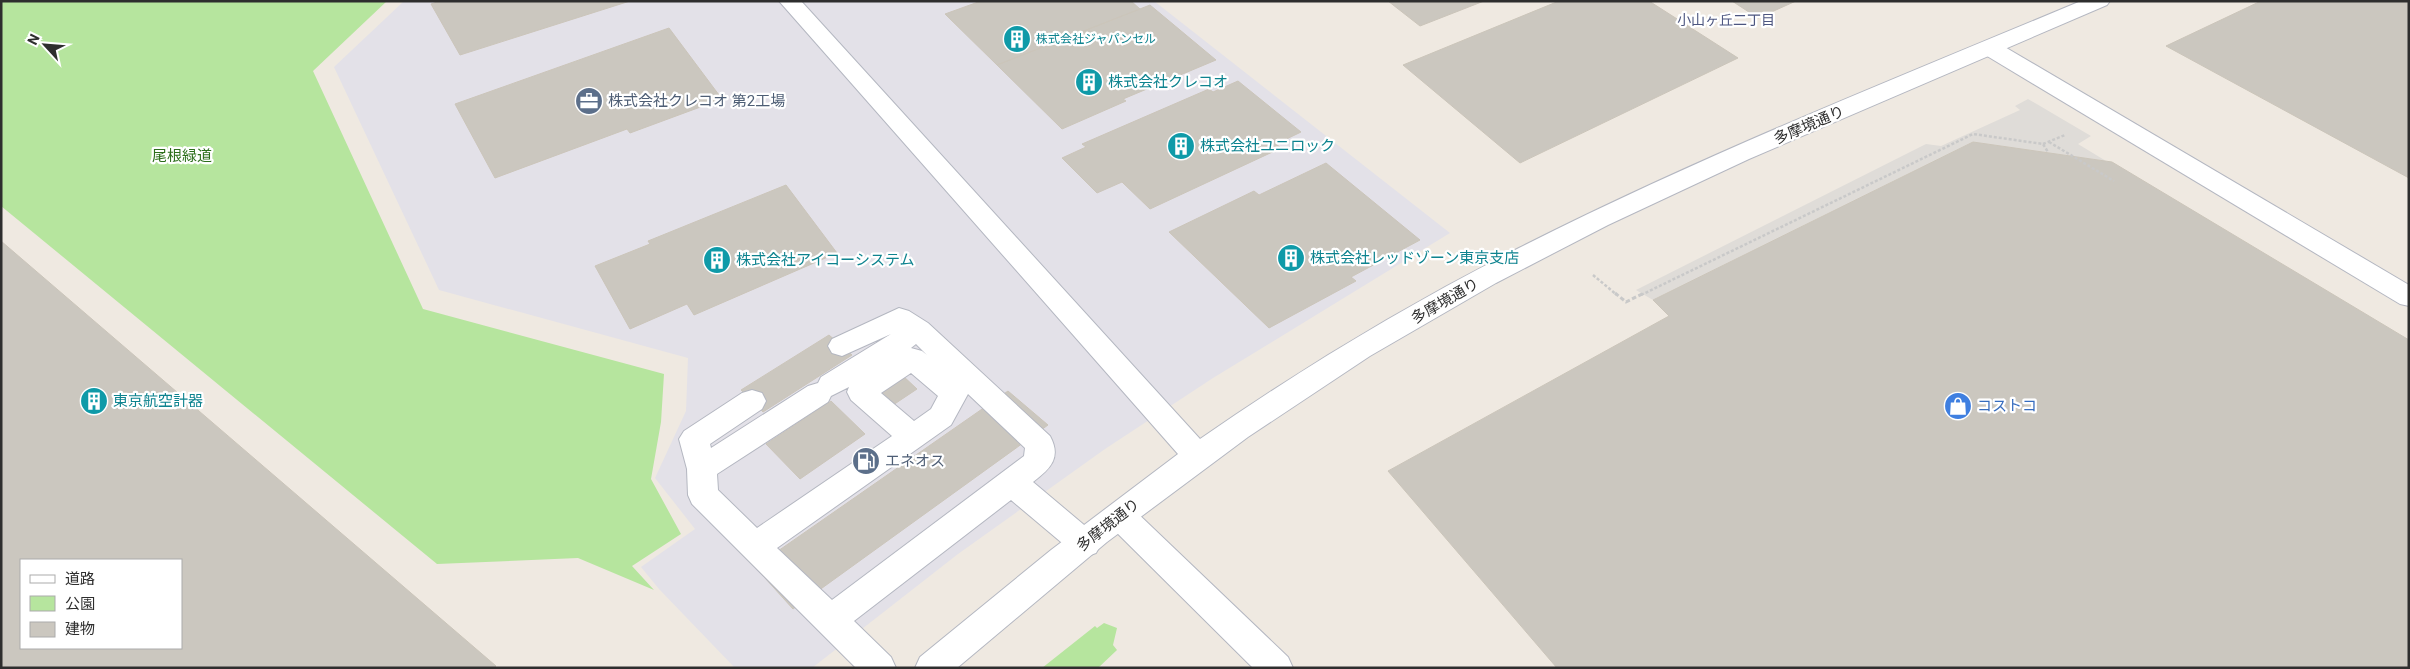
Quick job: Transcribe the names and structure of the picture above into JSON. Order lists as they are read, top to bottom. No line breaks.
{"streets":{"street":["多摩境通り"]},"districts":["小山ヶ丘二丁目"],"parks":["尾根緑道"],"places":{"building":["株式会社ジャパンセル","株式会社クレコオ","株式会社ユニロック","株式会社レッドゾーン東京支店","株式会社アイコーシステム","東京航空計器"],"office":["株式会社クレコオ 第2工場"],"shop":["コストコ"],"fuel station":["エネオス"]},"legend":["道路","公園","建物"],"north":"top left"}
